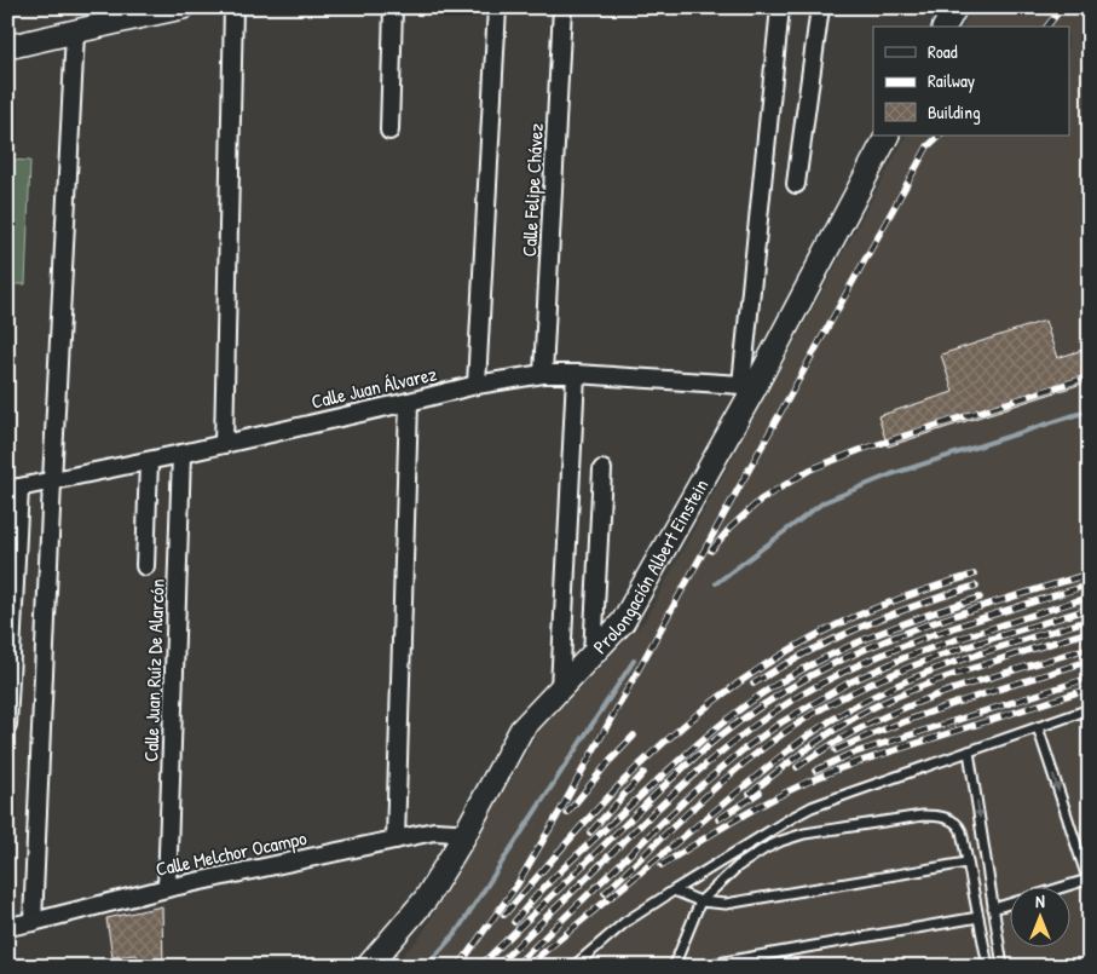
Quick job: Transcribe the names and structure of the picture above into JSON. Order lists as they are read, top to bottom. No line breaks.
{"streets":{"main road":["Prolongación Albert Einstein"],"street":["Calle Felipe Chávez","Calle Juan Álvarez","Calle Juan Ruíz De Alarcón","Calle Melchor Ocampo"]},"crossings":[["Calle Felipe Chávez","Calle Juan Álvarez"],["Calle Juan Álvarez","Prolongación Albert Einstein"],["Calle Juan Álvarez","Calle Juan Ruíz De Alarcón"],["Prolongación Albert Einstein","Calle Melchor Ocampo"],["Calle Juan Ruíz De Alarcón","Calle Melchor Ocampo"]],"legend":["Road","Railway","Building"],"north":"top"}
